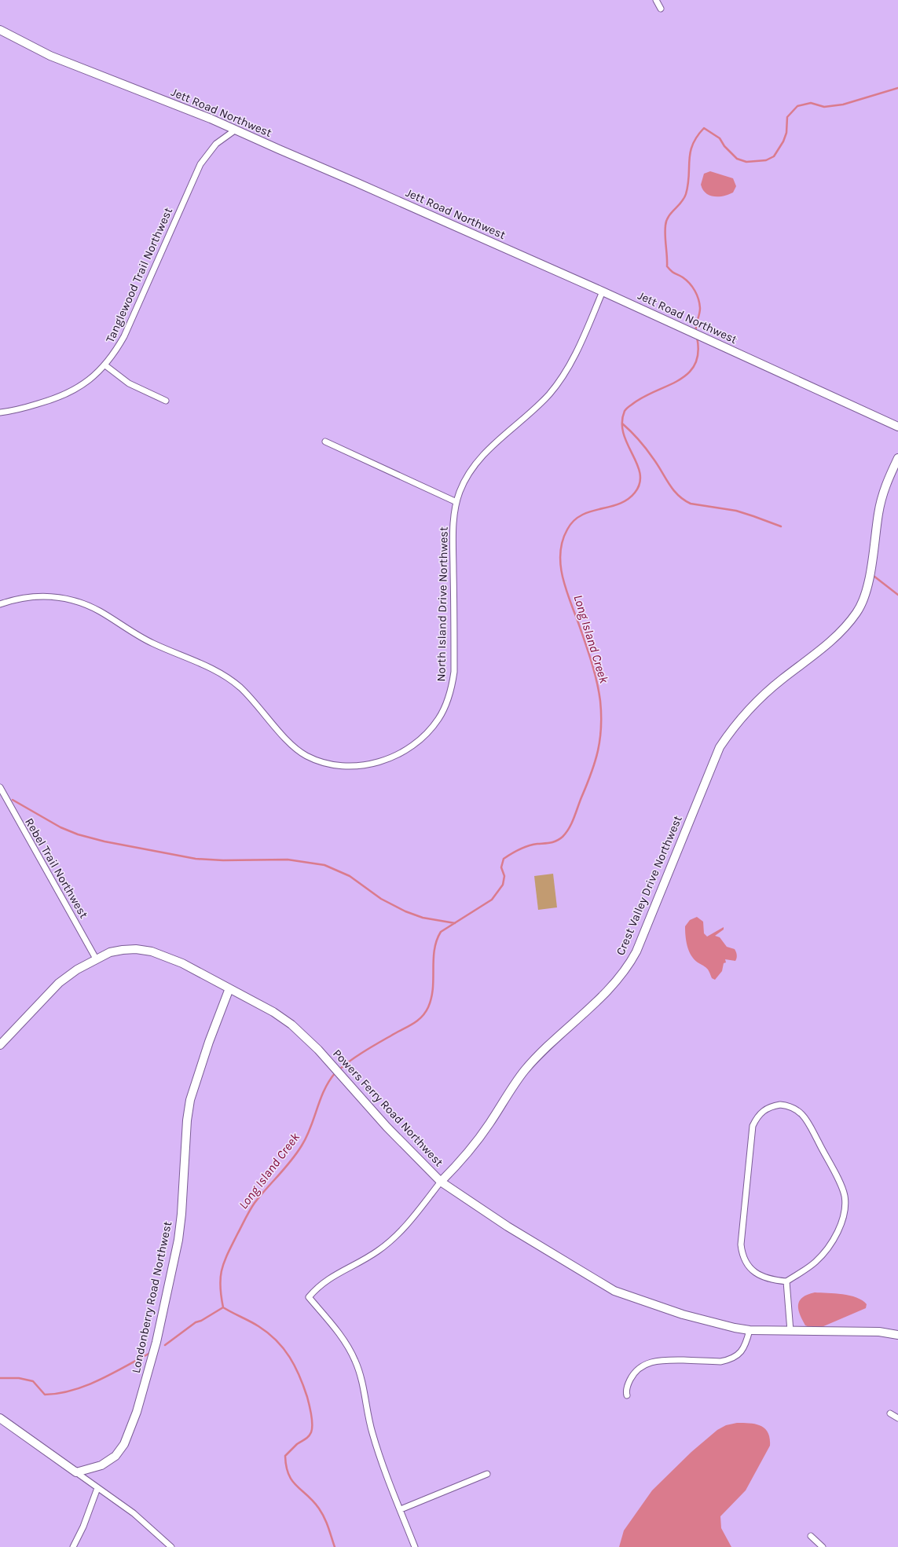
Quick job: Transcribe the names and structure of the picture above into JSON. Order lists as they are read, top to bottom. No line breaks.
{"streets":{"street":["Jett Road Northwest","Tanglewood Trail Northwest","North Island Drive Northwest","Rebel Trail Northwest","Crest Valley Drive Northwest","Powers Ferry Road Northwest","Londonberry Road Northwest"]},"crossings":[["Jett Road Northwest","Tanglewood Trail Northwest"],["Jett Road Northwest","North Island Drive Northwest"],["Rebel Trail Northwest","Powers Ferry Road Northwest"],["Crest Valley Drive Northwest","Powers Ferry Road Northwest"],["Powers Ferry Road Northwest","Londonberry Road Northwest"]],"water":["Long Island Creek"]}
